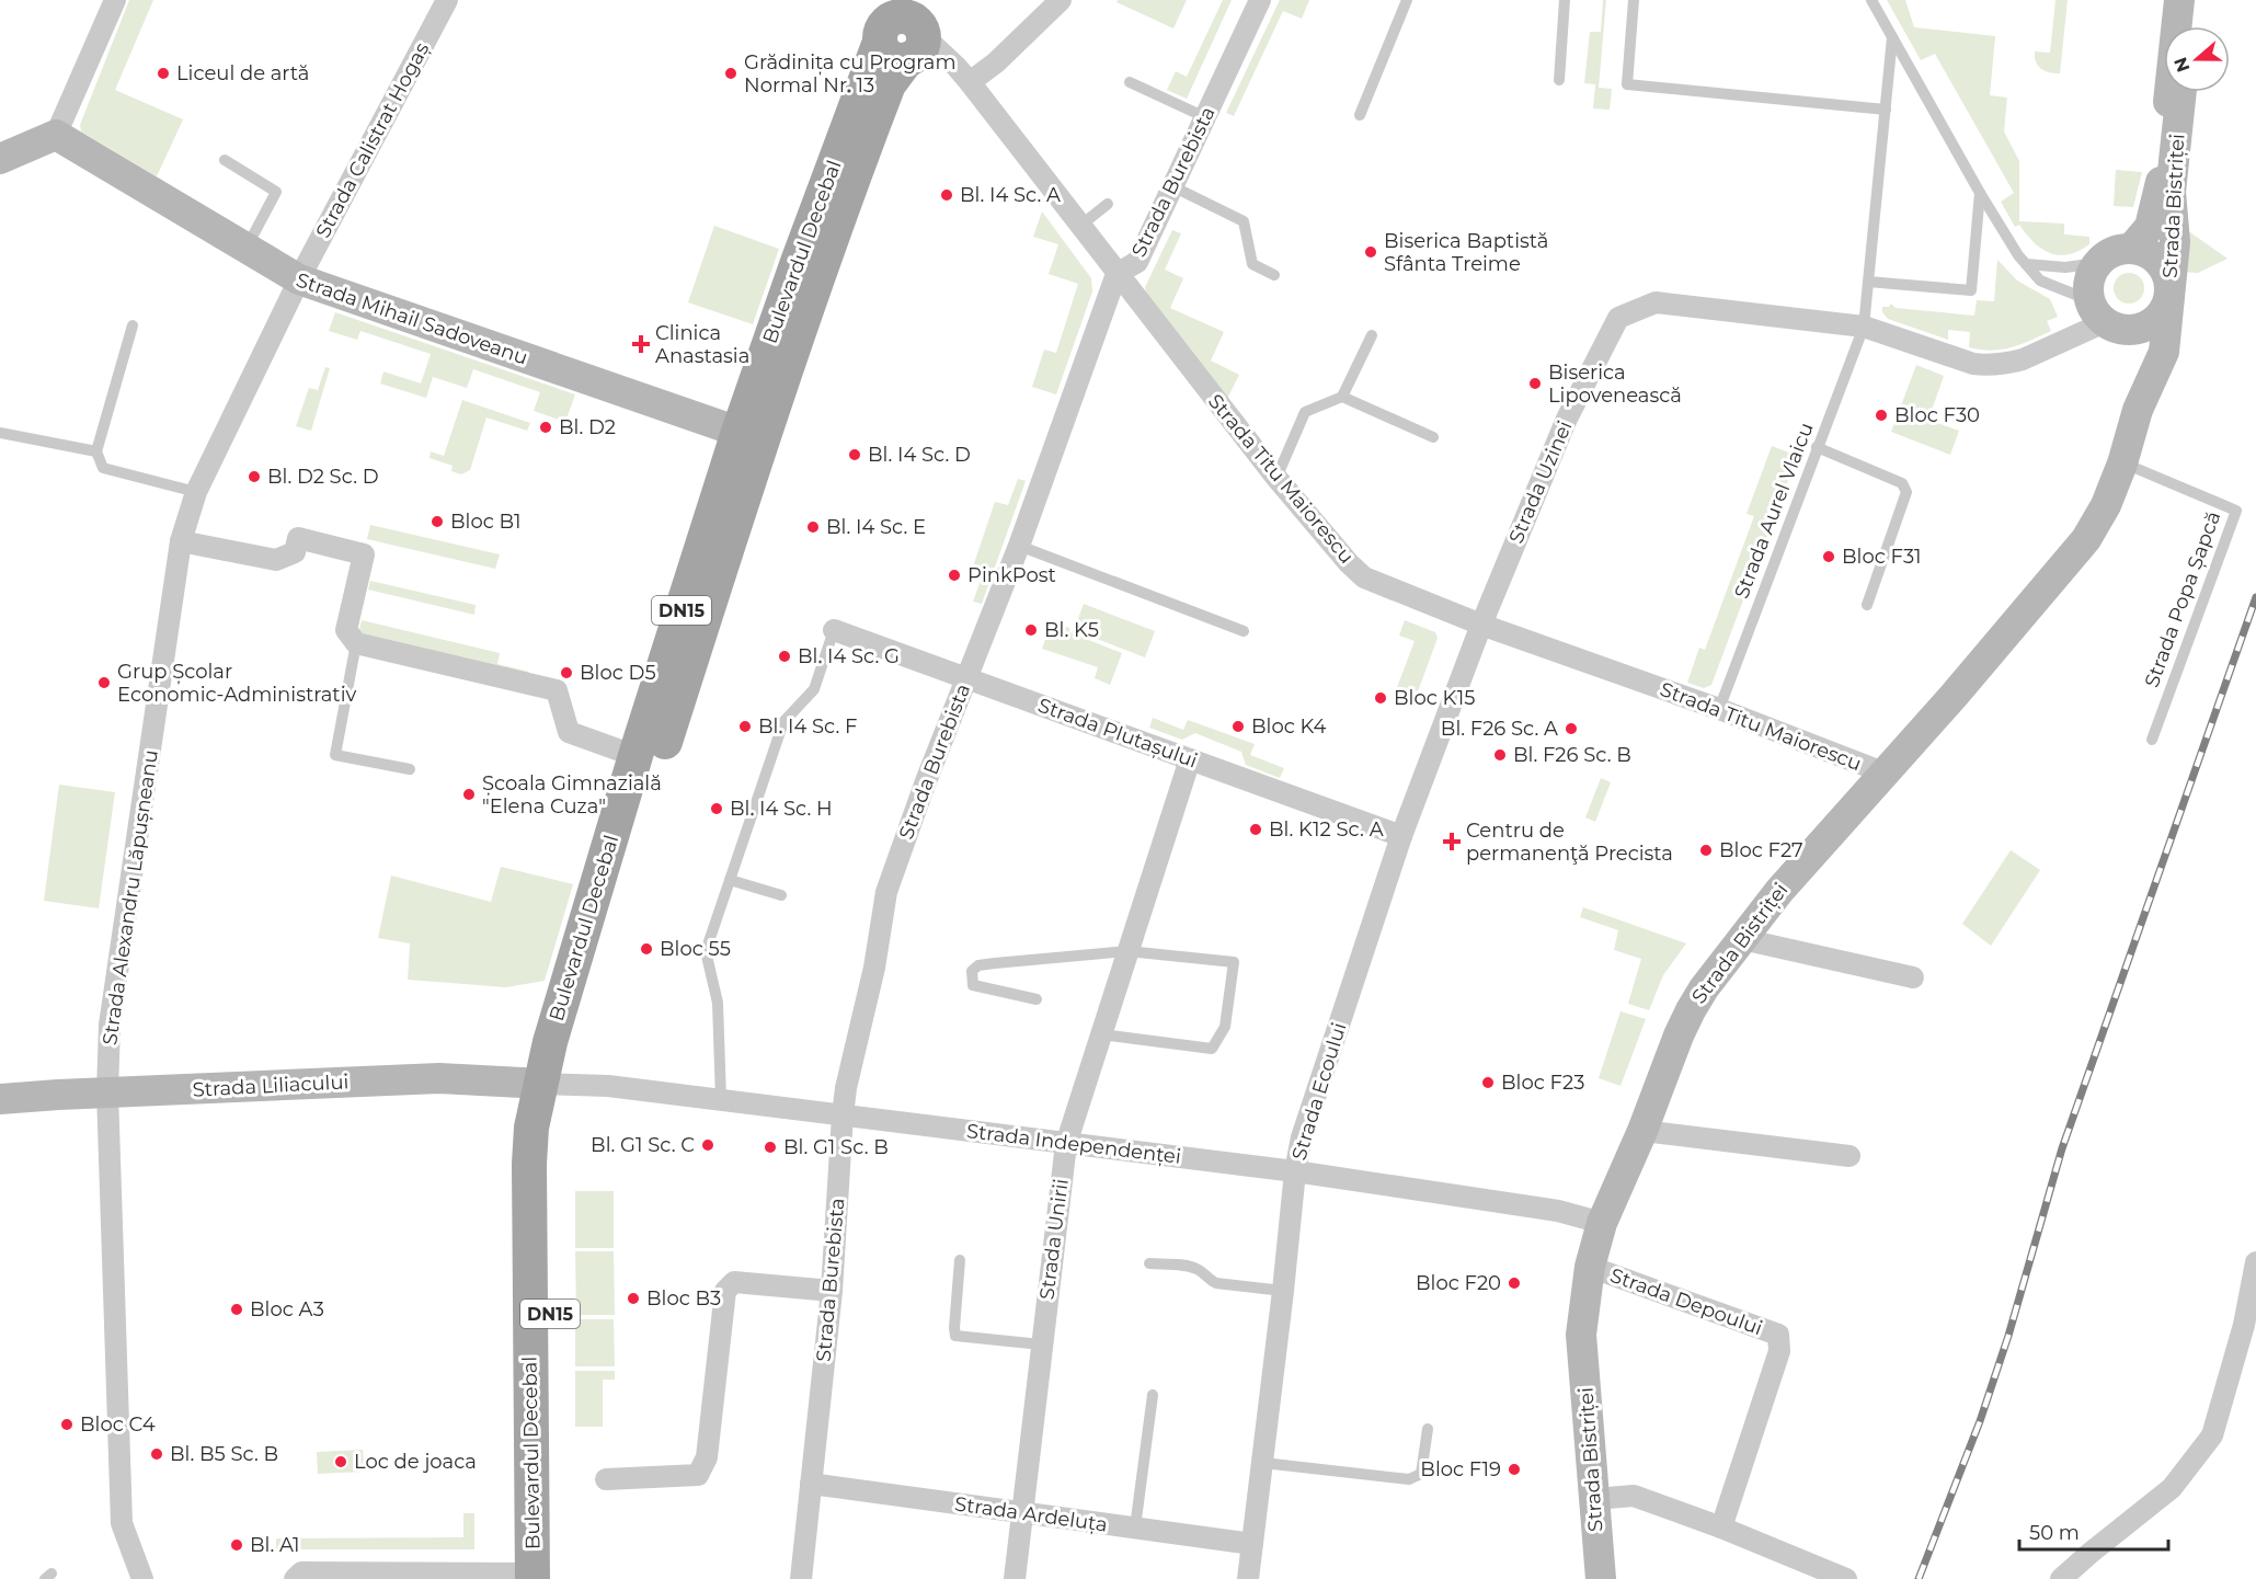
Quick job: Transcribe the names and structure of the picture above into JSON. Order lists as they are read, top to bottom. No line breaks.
{"streets":{"main road":["Strada Bistriței","Bulevardul Decebal","Strada Mihail Sadoveanu","DN15","Strada Liliacului"],"street":["Strada Calistrat Hogaș","Strada Burebista","Strada Titu Maiorescu","Strada Uzinei","Strada Plutașului","Strada Alexandru Lăpușneanu","Strada Ecoului","Strada Independenței","Strada Unirii","Strada Depoului","Strada Ardeluța"],"lane":["Strada Aurel Vlaicu","Strada Popa Șapcă"]},"crossings":[["Strada Calistrat Hogaș","Strada Mihail Sadoveanu"],["Strada Calistrat Hogaș","Strada Alexandru Lăpușneanu"],["Strada Burebista","Strada Titu Maiorescu"],["Strada Burebista","Strada Plutașului"],["Strada Burebista","Strada Independenței"],["Strada Burebista","Strada Ardeluța"],["Strada Bistriței","Strada Titu Maiorescu"],["Strada Bistriței","Strada Uzinei"],["Strada Bistriței","Strada Popa Șapcă"],["Strada Bistriței","Strada Independenței"],["Strada Bistriței","Strada Depoului"],["Bulevardul Decebal","Strada Mihail Sadoveanu"],["Bulevardul Decebal","Strada Titu Maiorescu"],["Bulevardul Decebal","Strada Liliacului"],["Bulevardul Decebal","Strada Independenței"],["Strada Mihail Sadoveanu","Strada Alexandru Lăpușneanu"],["Strada Titu Maiorescu","Strada Uzinei"],["Strada Titu Maiorescu","Strada Aurel Vlaicu"],["Strada Titu Maiorescu","Strada Ecoului"],["Strada Uzinei","Strada Aurel Vlaicu"],["Strada Uzinei","Strada Ecoului"],["Strada Plutașului","Strada Ecoului"],["Strada Plutașului","Strada Unirii"],["Strada Alexandru Lăpușneanu","Strada Liliacului"],["Strada Liliacului","Strada Independenței"],["Strada Ecoului","Strada Independenței"],["Strada Ecoului","Strada Ardeluța"],["Strada Independenței","Strada Unirii"],["Strada Unirii","Strada Ardeluța"]],"places":{"other":["Liceul de artă","Grădinița cu Program Normal Nr. 13","Bl. I4 Sc. A","Biserica Baptistă Sfânta Treime","Biserica Lipovenească","Bloc F30","Bl. D2","Bl. I4 Sc. D","Bl. D2 Sc. D","Bloc B1","Bl. I4 Sc. E","Bloc F31","PinkPost","Bl. K5","Bl. I4 Sc. G","Bloc D5","Grup Școlar Economic-Administrativ","Bloc K15","Bl. I4 Sc. F","Bloc K4","Bl. F26 Sc. A","Bl. F26 Sc. B","Școala Gimnazială \"Elena Cuza\"","Bl. I4 Sc. H","Bl. K12 Sc. A","Bloc F27","Bloc 55","Bloc F23","Bl. G1 Sc. C","Bl. G1 Sc. B","Bloc F20","Bloc B3","Bloc A3","Bloc C4","Bl. B5 Sc. B","Loc de joaca","Bloc F19","Bl. A1"],"health":["Clinica Anastasia","Centru de permanenţă Precista"]},"scale_bar":"50 m","north":"left"}
